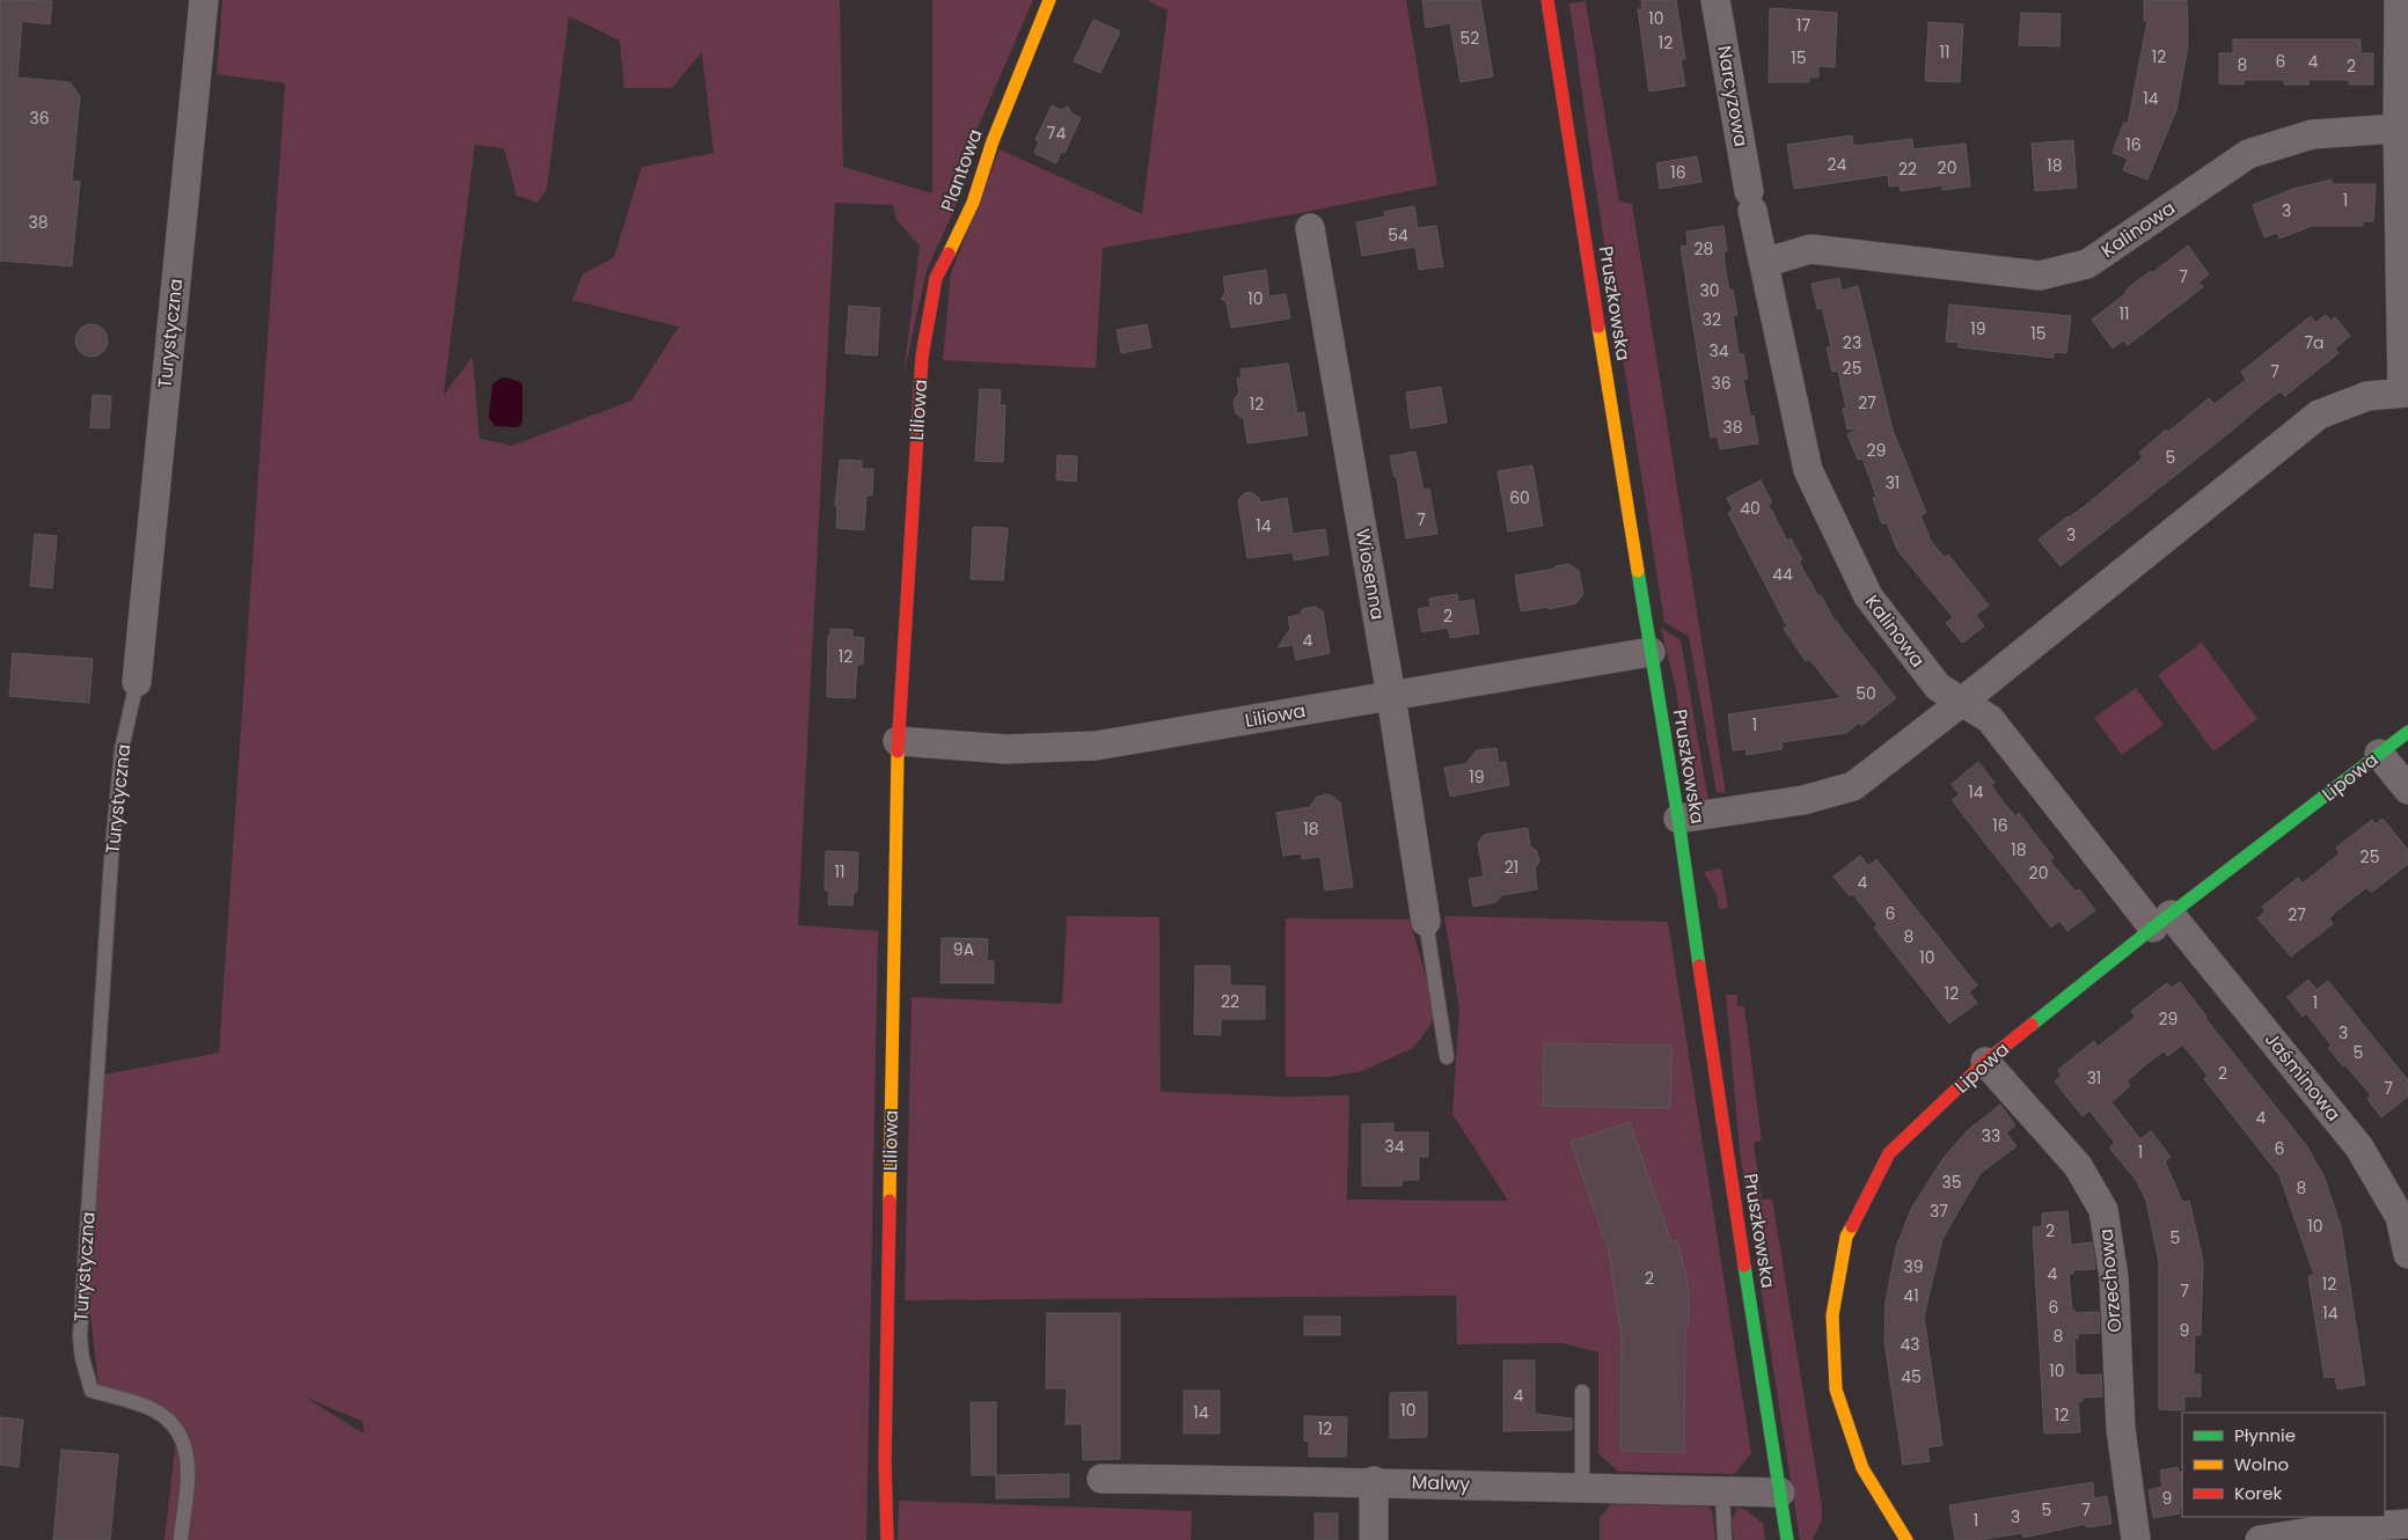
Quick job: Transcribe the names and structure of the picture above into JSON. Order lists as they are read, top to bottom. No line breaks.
{"streets":{"street":["Narcyzowa","Plantowa","Kalinowa","Pruszkowska","Turystyczna","Liliowa","Wiosenna","Lipowa","Jaśminowa","Orzechowa","Malwy"]},"crossings":[["Narcyzowa","Kalinowa"],["Plantowa","Liliowa"],["Kalinowa","Lipowa"],["Kalinowa","Jaśminowa"],["Pruszkowska","Liliowa"],["Pruszkowska","Malwy"],["Liliowa","Wiosenna"],["Lipowa","Jaśminowa"],["Lipowa","Orzechowa"]],"house_numbers":["10","17","52","12","11","12","15","6","4","8","2","14","36","74","16","24","18","20","22","16","1","3","38","54","28","7","30","10","11","32","19","15","23","7a","34","25","7","36","27","12","38","29","5","31","60","40","7","14","3","44","2","4","12","50","1","19","14","16","18","18","25","21","11","20","4","6","27","8","9A","10","12","22","1","29","3","5","2","31","7","4","33","34","6","1","35","8","37","10","2","5","39","4","2","12","7","41","6","14","9","8","43","10","45","4","10","14","12","12","9","5","7","3","1"],"legend":["Płynnie","Wolno","Korek"]}
